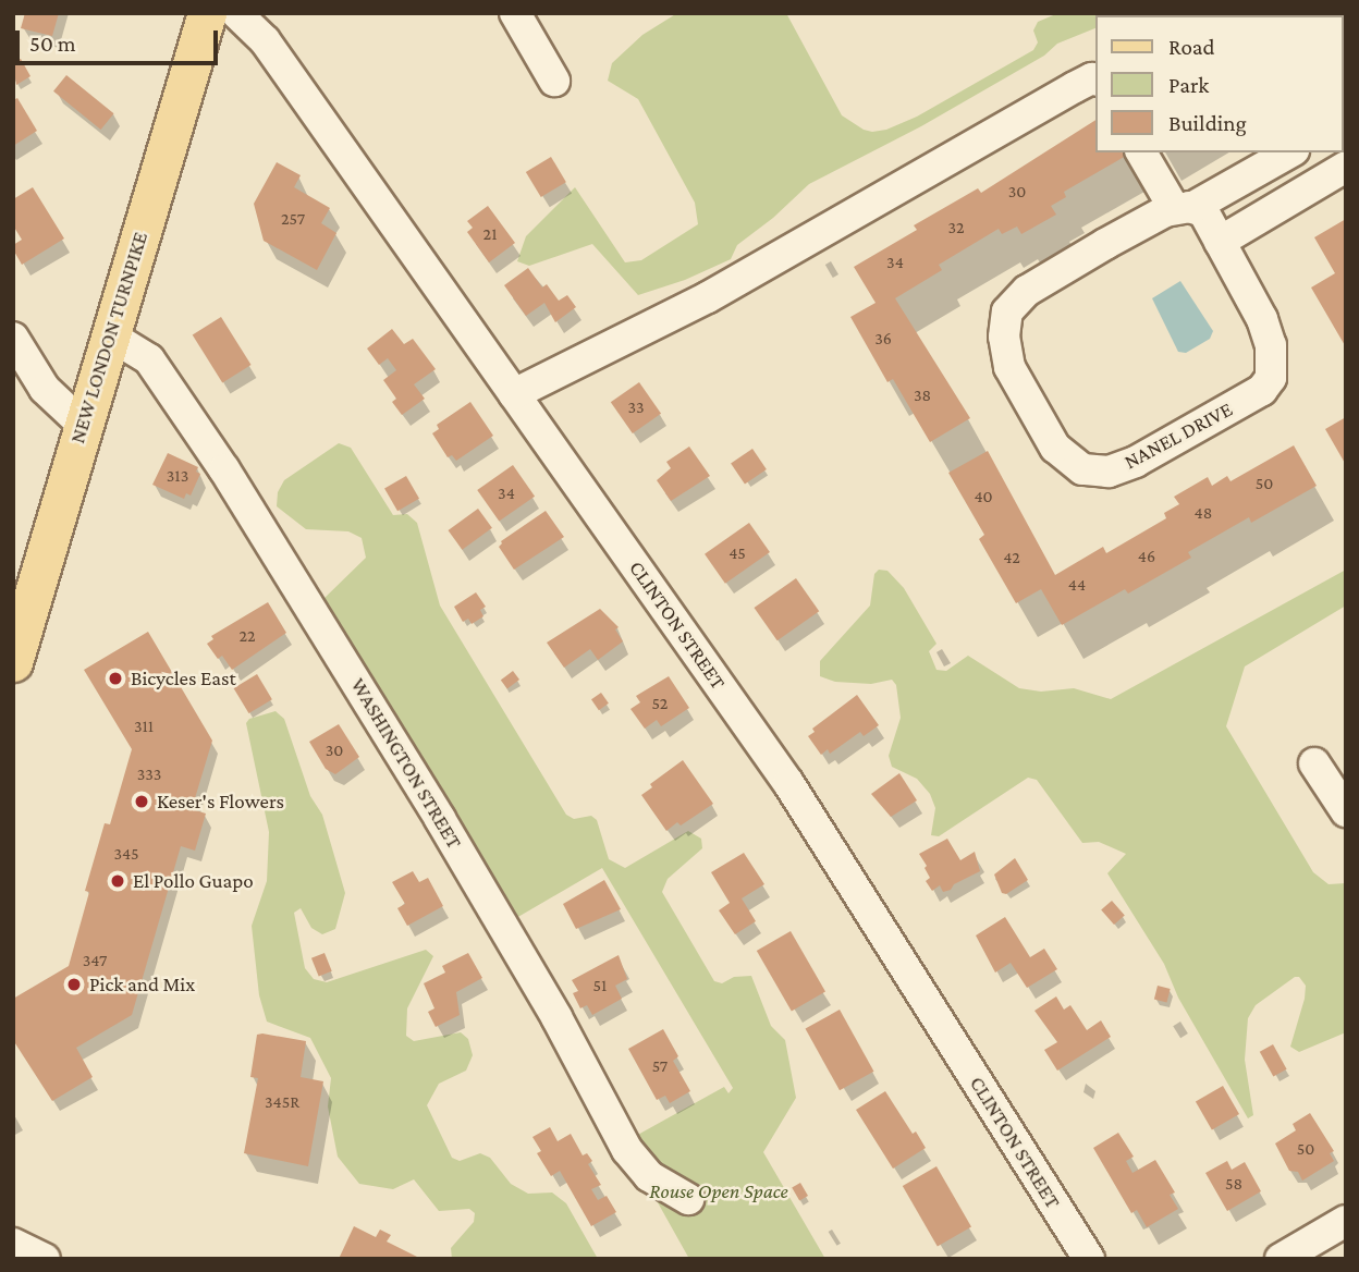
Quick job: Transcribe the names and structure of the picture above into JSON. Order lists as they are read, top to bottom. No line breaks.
{"streets":{"main road":["NEW LONDON TURNPIKE"],"street":["NANEL DRIVE","CLINTON STREET","WASHINGTON STREET"]},"crossings":[["NEW LONDON TURNPIKE","WASHINGTON STREET"]],"parks":["Rouse Open Space"],"places":["Bicycles East","Keser's Flowers","El Pollo Guapo","Pick and Mix"],"house_numbers":["30","257","32","21","34","36","38","33","313","50","34","40","48","45","46","42","44","22","52","311","30","333","345","347","51","57","345R","50","58"],"legend":["Road","Park","Building"],"scale_bar":"50 m"}
